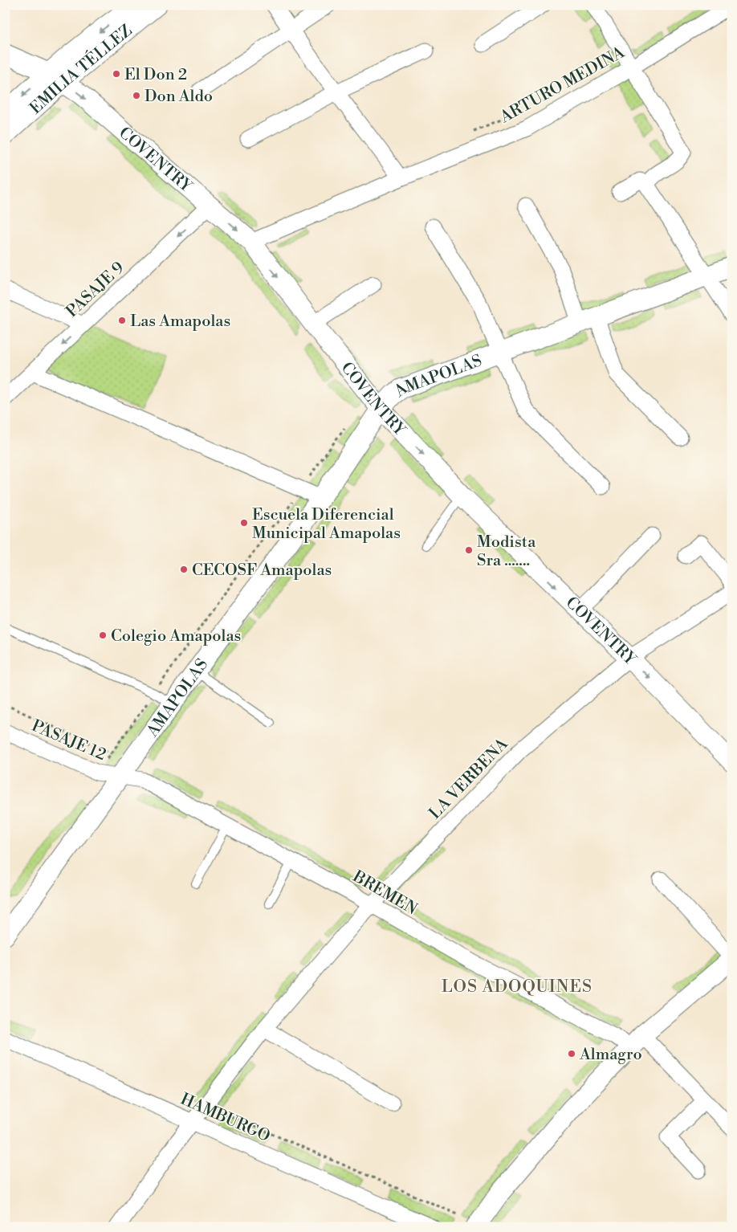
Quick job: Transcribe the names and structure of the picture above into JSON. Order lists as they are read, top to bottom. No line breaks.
{"streets":{"street":["EMILIA TÉLLEZ","ARTURO MEDINA","COVENTRY","PASAJE 9","AMAPOLAS","PASAJE 12","LA VERBENA","BREMEN","HAMBURGO"]},"crossings":[["EMILIA TÉLLEZ","COVENTRY"],["ARTURO MEDINA","COVENTRY"],["COVENTRY","PASAJE 9"],["COVENTRY","AMAPOLAS"],["COVENTRY","LA VERBENA"],["AMAPOLAS","PASAJE 12"],["AMAPOLAS","BREMEN"],["PASAJE 12","BREMEN"],["LA VERBENA","BREMEN"],["LA VERBENA","HAMBURGO"]],"one_way":["COVENTRY","PASAJE 9"],"districts":["LOS ADOQUINES"],"places":["El Don 2","Don Aldo","Las Amapolas","Escuela Diferencial Municipal Amapolas","Modista Sra .......","CECOSF Amapolas","Colegio Amapolas","Almagro"]}
